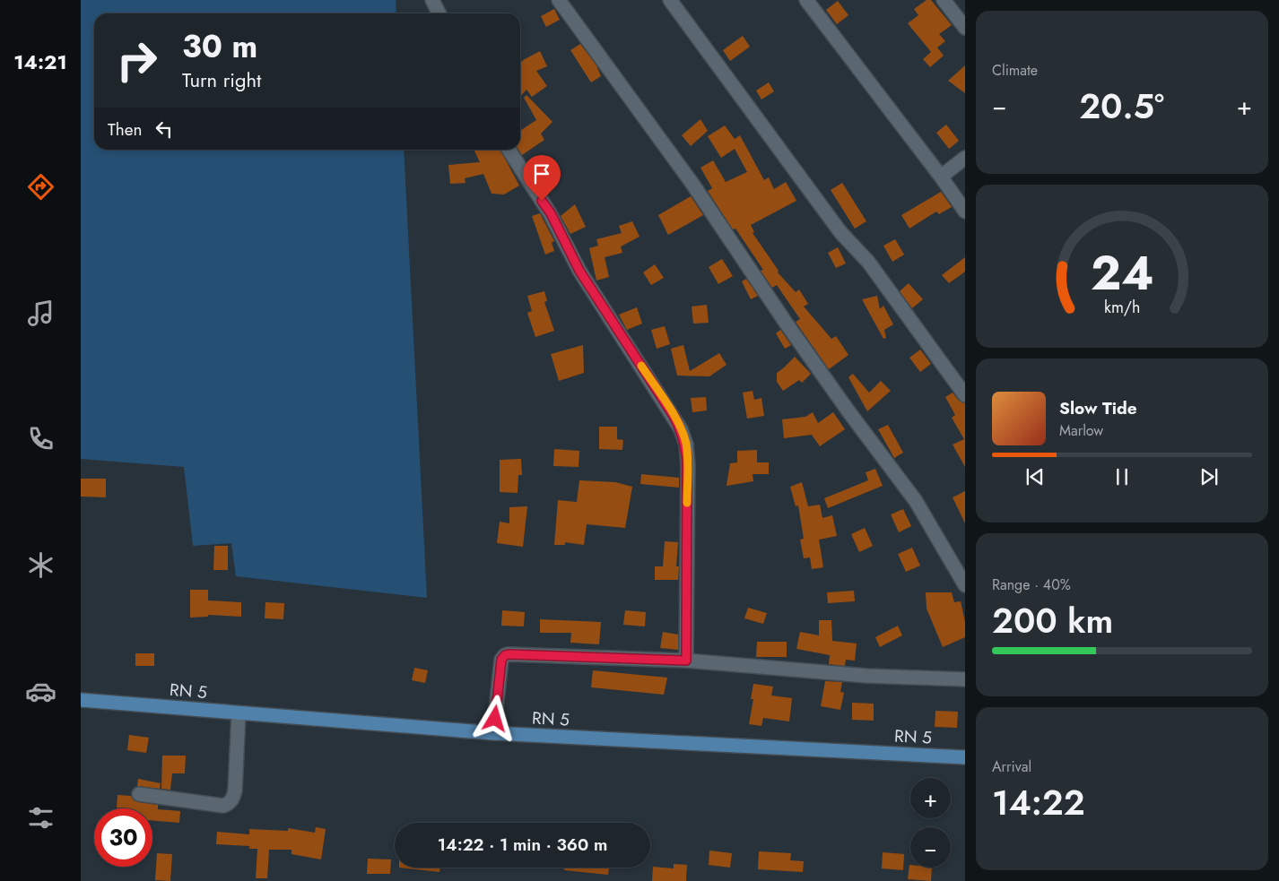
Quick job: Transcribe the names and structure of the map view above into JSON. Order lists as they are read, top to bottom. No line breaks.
{"streets":{"main road":["RN 5"]},"page":{"tabs":"14:21","tile":["Climate",["Range · 40%","200 km"],["Arrival","14:22"]],"turn":["30 m","Turn right"],"heat":["−","20.5°","+"],"then":"Then","song":["Slow Tide","Marlow"],"map_buttons":["+","−"],"limit":"30","trip":"14:22 · 1 min · 360 m","gauge":["24","km/h"]}}
